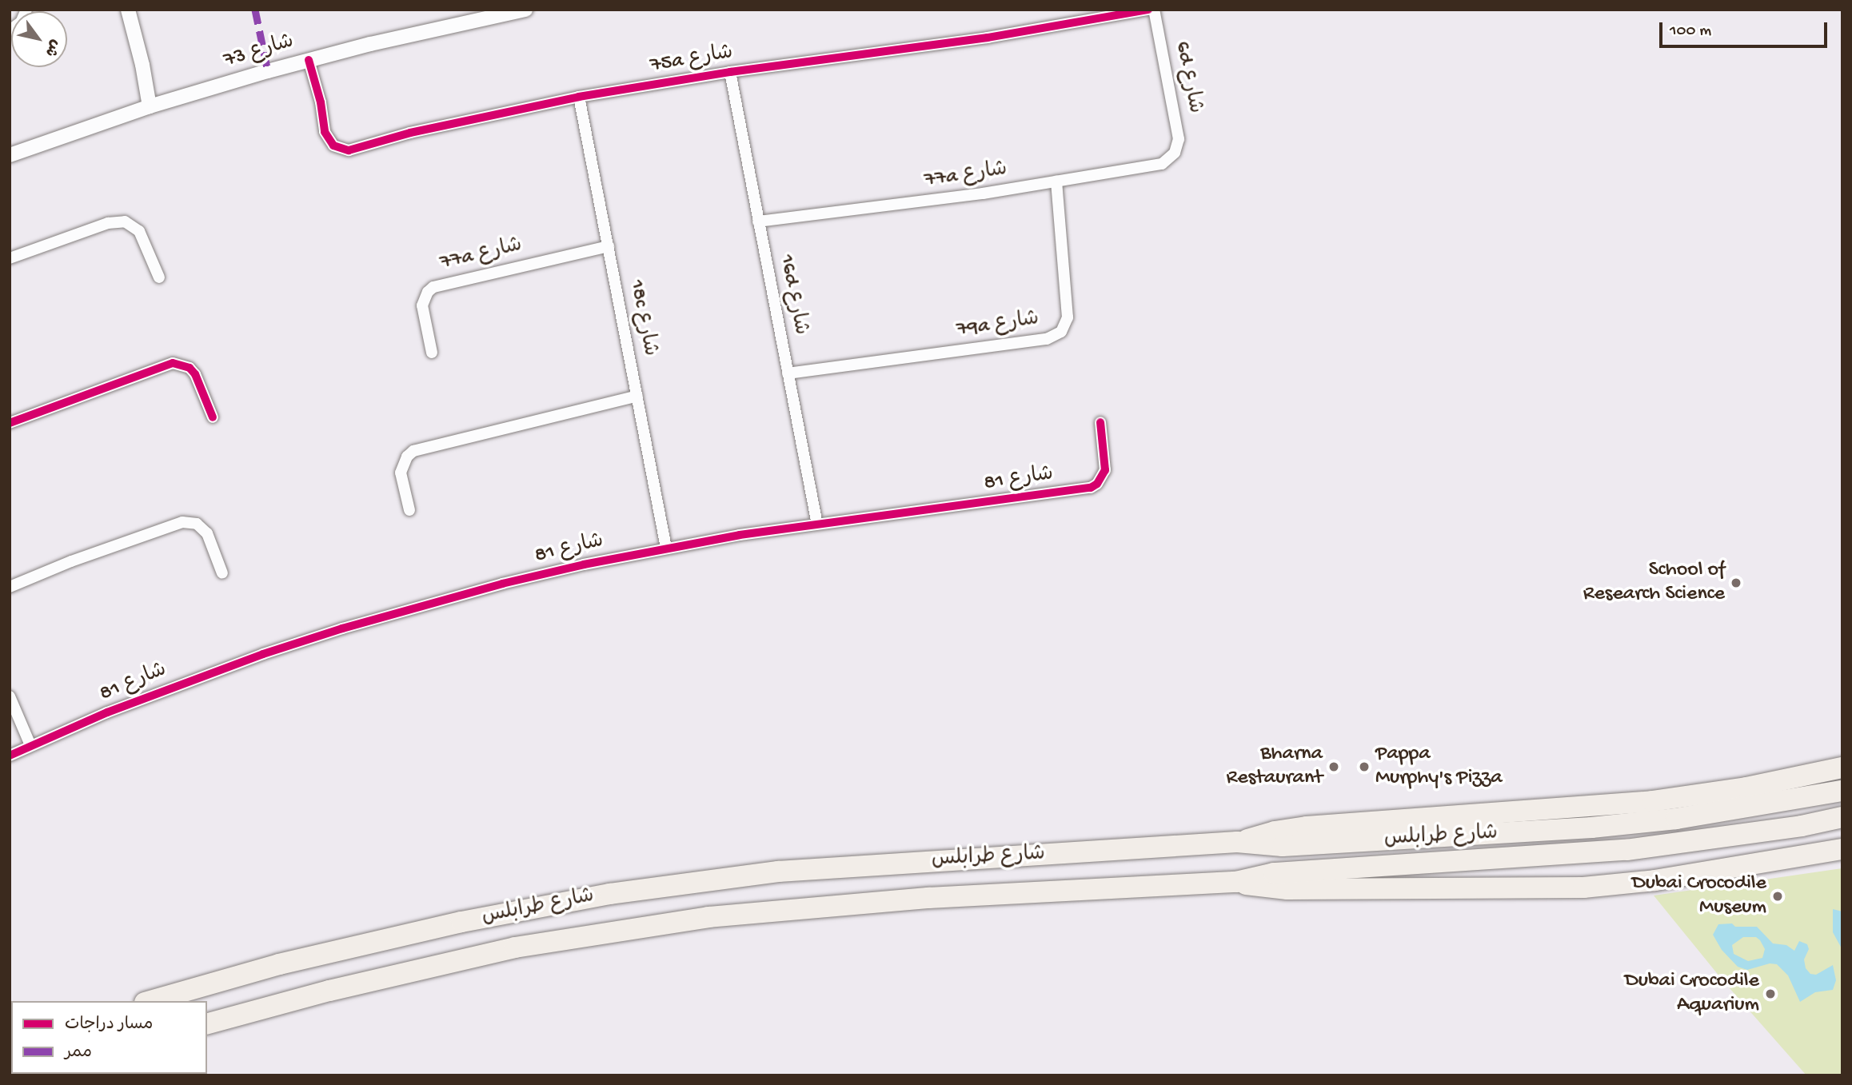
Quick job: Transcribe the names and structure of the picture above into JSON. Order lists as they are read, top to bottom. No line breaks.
{"streets":{"highway":["شارع طرابلس"],"street":["شارع 73","75a شارع","6d شارع","77a شارع","16d شارع","18c شارع","79a شارع","شارع 81"]},"crossings":[["شارع 73","75a شارع"],["75a شارع","16d شارع"],["75a شارع","18c شارع"],["6d شارع","77a شارع"],["77a شارع","16d شارع"],["77a شارع","18c شارع"],["77a شارع","79a شارع"],["16d شارع","79a شارع"],["16d شارع","شارع 81"],["18c شارع","شارع 81"]],"places":["School of Research Science","Bharna Restaurant","Pappa Murphy's Pizza","Dubai Crocodile Museum","Dubai Crocodile Aquarium"],"legend":["مسار دراجات","ممر"],"scale_bar":"100 m","north":"bottom right"}
